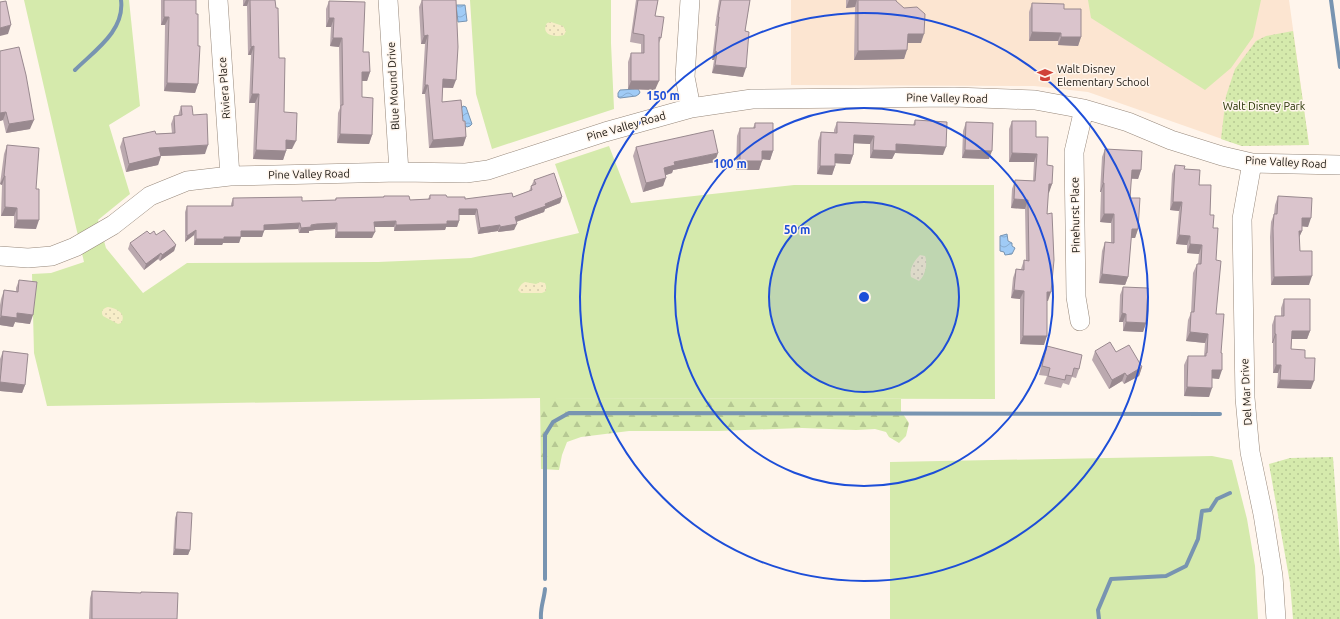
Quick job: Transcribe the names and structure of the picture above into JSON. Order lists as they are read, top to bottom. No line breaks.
{"streets":{"street":["Blue Mound Drive","Riviera Place","Pine Valley Road","Pinehurst Place","Del Mar Drive"]},"crossings":[["Blue Mound Drive","Pine Valley Road"],["Riviera Place","Pine Valley Road"],["Pine Valley Road","Pinehurst Place"],["Pine Valley Road","Del Mar Drive"]],"parks":["Walt Disney Park"],"places":{"school or university":["Walt Disney Elementary School"]},"rings":["150 m","100 m","50 m"]}
